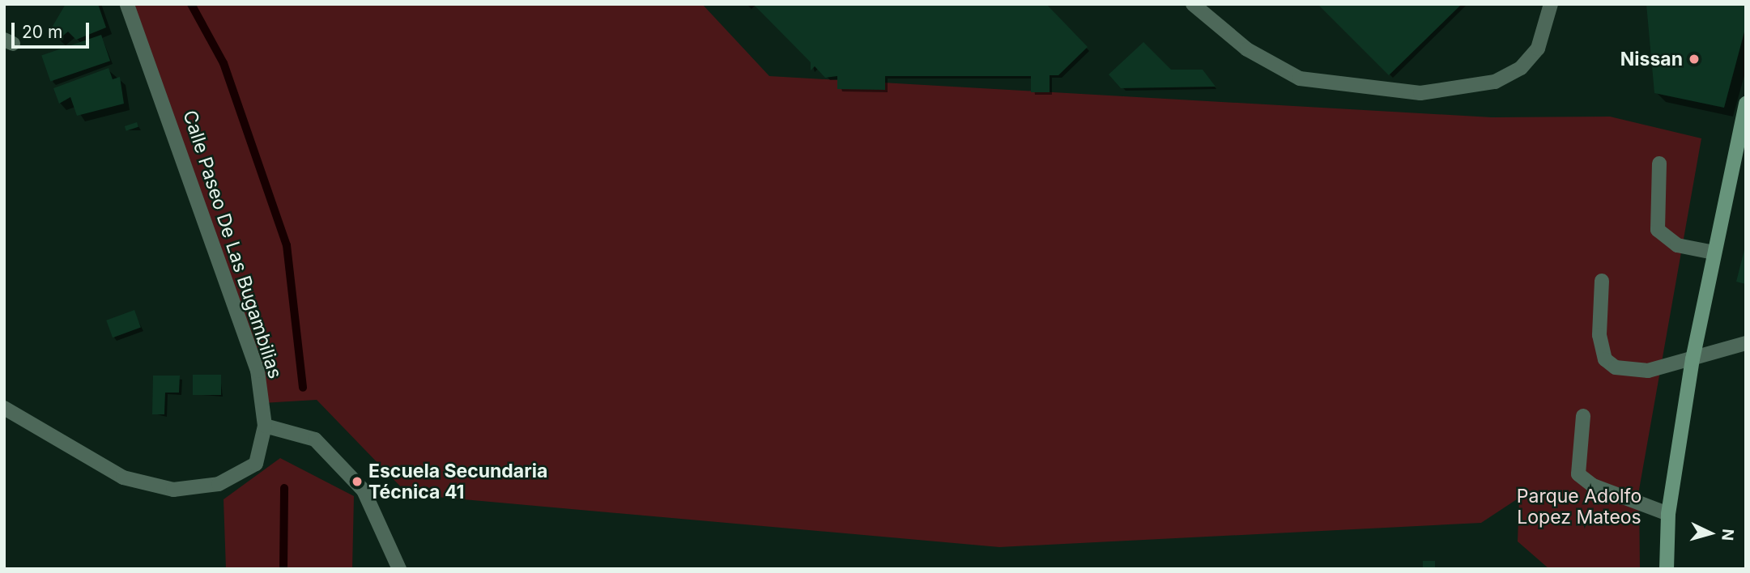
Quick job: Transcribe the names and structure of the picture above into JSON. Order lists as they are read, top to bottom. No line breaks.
{"streets":{"street":["Calle Paseo De Las Bugambilias"]},"parks":["Parque Adolfo Lopez Mateos"],"places":["Nissan","Escuela Secundaria Técnica 41"],"scale_bar":"20 m","north":"right"}
